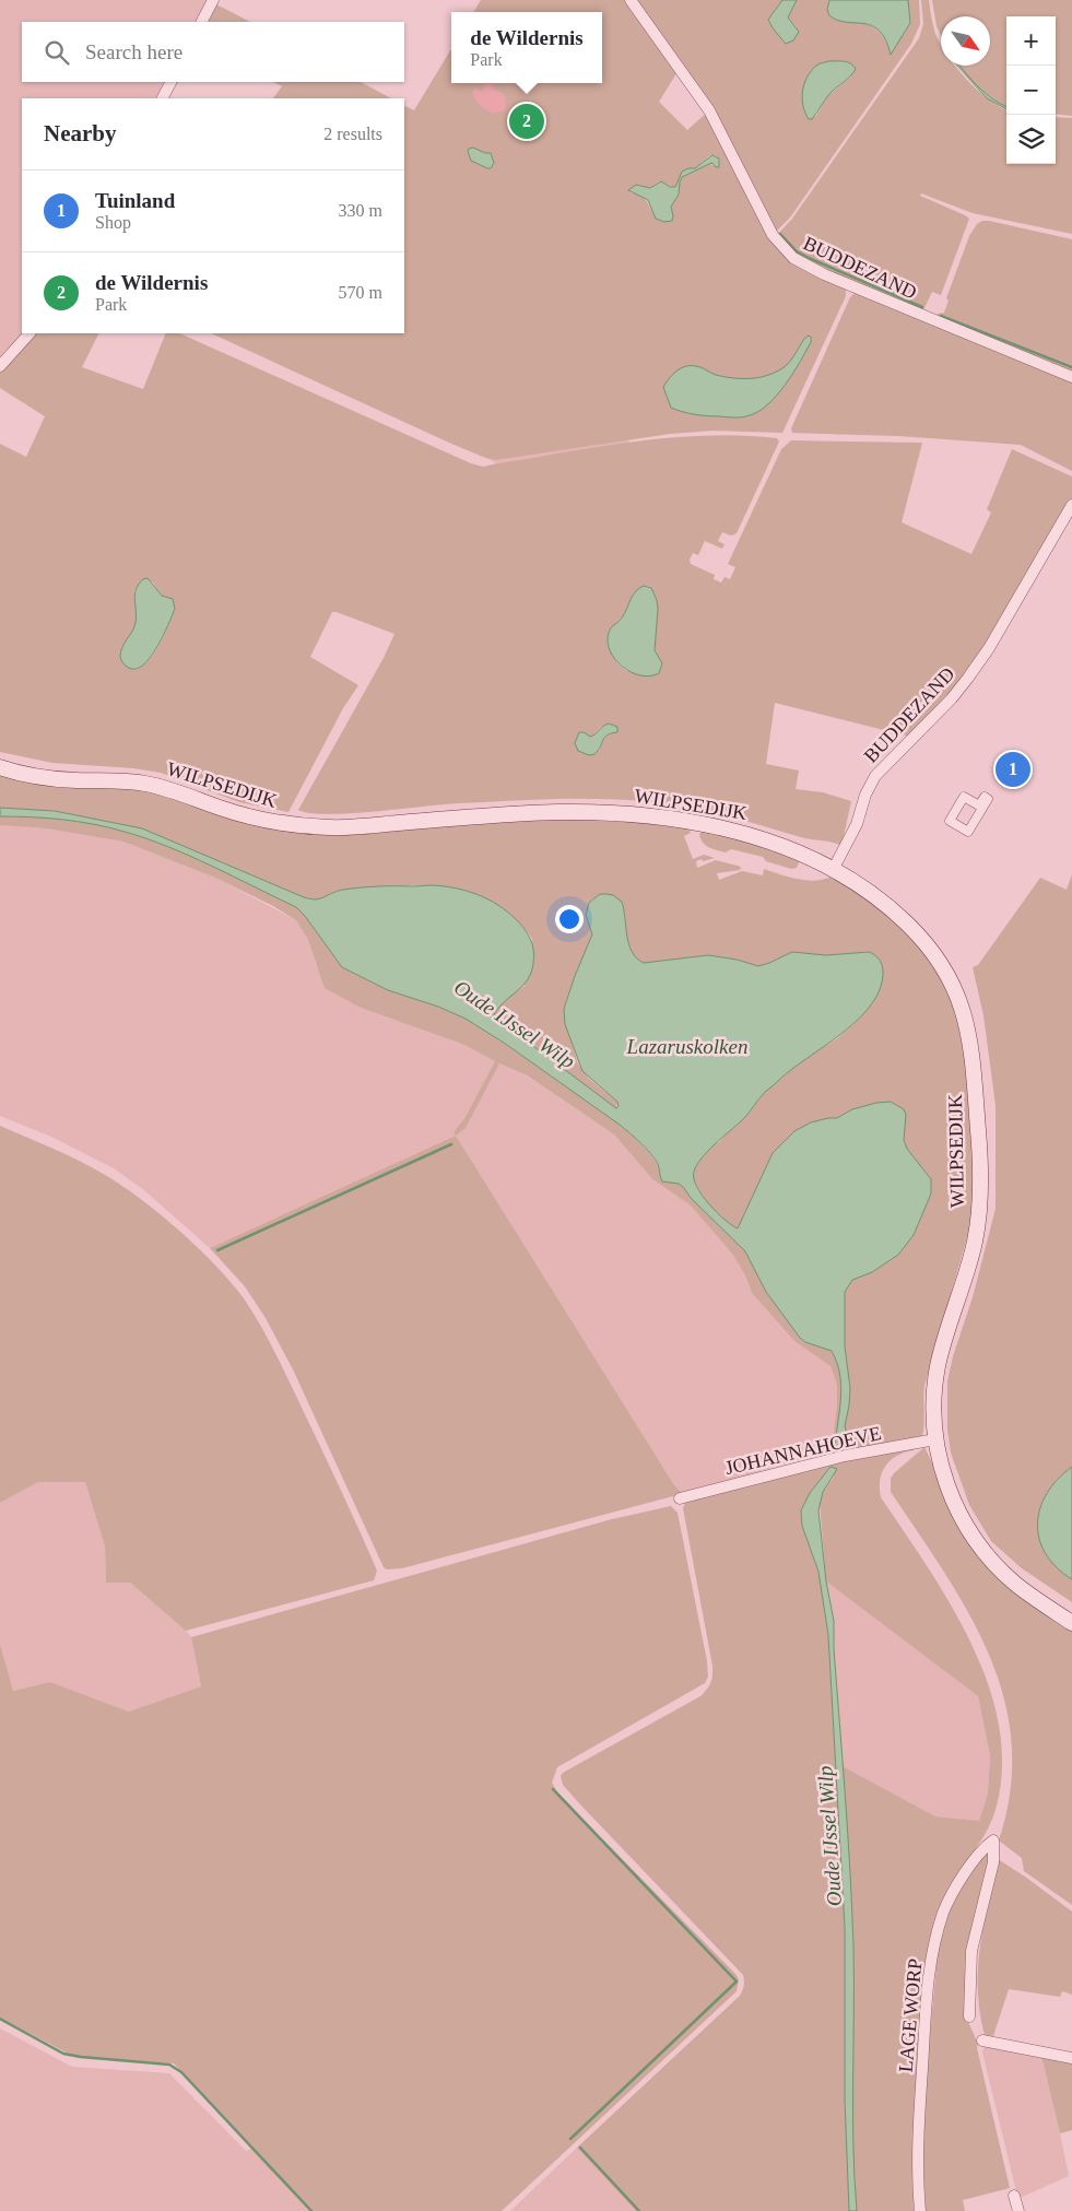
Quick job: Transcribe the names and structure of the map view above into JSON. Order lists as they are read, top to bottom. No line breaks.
{"streets":{"main road":["WILPSEDIJK"],"street":["BUDDEZAND","JOHANNAHOEVE","LAGE WORP"]},"crossings":[["BUDDEZAND","WILPSEDIJK"],["WILPSEDIJK","JOHANNAHOEVE"]],"water":["Oude IJssel Wilp","Lazaruskolken"],"north":"bottom right","page":{"popup":["de Wildernis","Park"],"map_buttons":["+","−"],"search":"Search here","heading":["Nearby","2 results"],"pins":["2","1"],"list":[{"mark":"1","name":"Tuinland","note":"Shop","value":"330 m"},{"mark":"2","name":"de Wildernis","note":"Park","value":"570 m"}]}}
